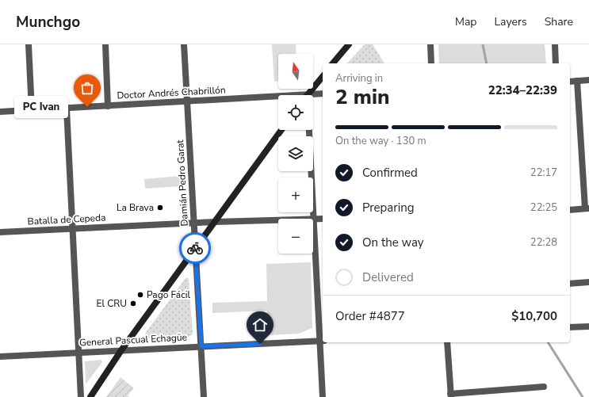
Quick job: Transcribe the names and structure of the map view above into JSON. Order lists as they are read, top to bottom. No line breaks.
{"streets":{"street":["Doctor Andrés Chabrillón","Damián Pedro Garat","Batalla de Cepeda","General Pascual Echagüe"]},"crossings":[["Doctor Andrés Chabrillón","Damián Pedro Garat"],["Damián Pedro Garat","Batalla de Cepeda"],["Damián Pedro Garat","General Pascual Echagüe"]],"places":["PC Ivan","La Brava","Pago Fácil","El CRU"],"north":"top","page":{"header":"Munchgo","nav":["Map","Layers","Share"],"map_buttons":["+","−"],"heading":["2 min","Arriving in","22:34–22:39"],"panel":["Order #4877","$10,700"],"bubble":"PC Ivan","bar":"On the way · 130 m","list":[["Confirmed","22:17"],["Preparing","22:25"],["On the way","22:28"],"Delivered"]}}
